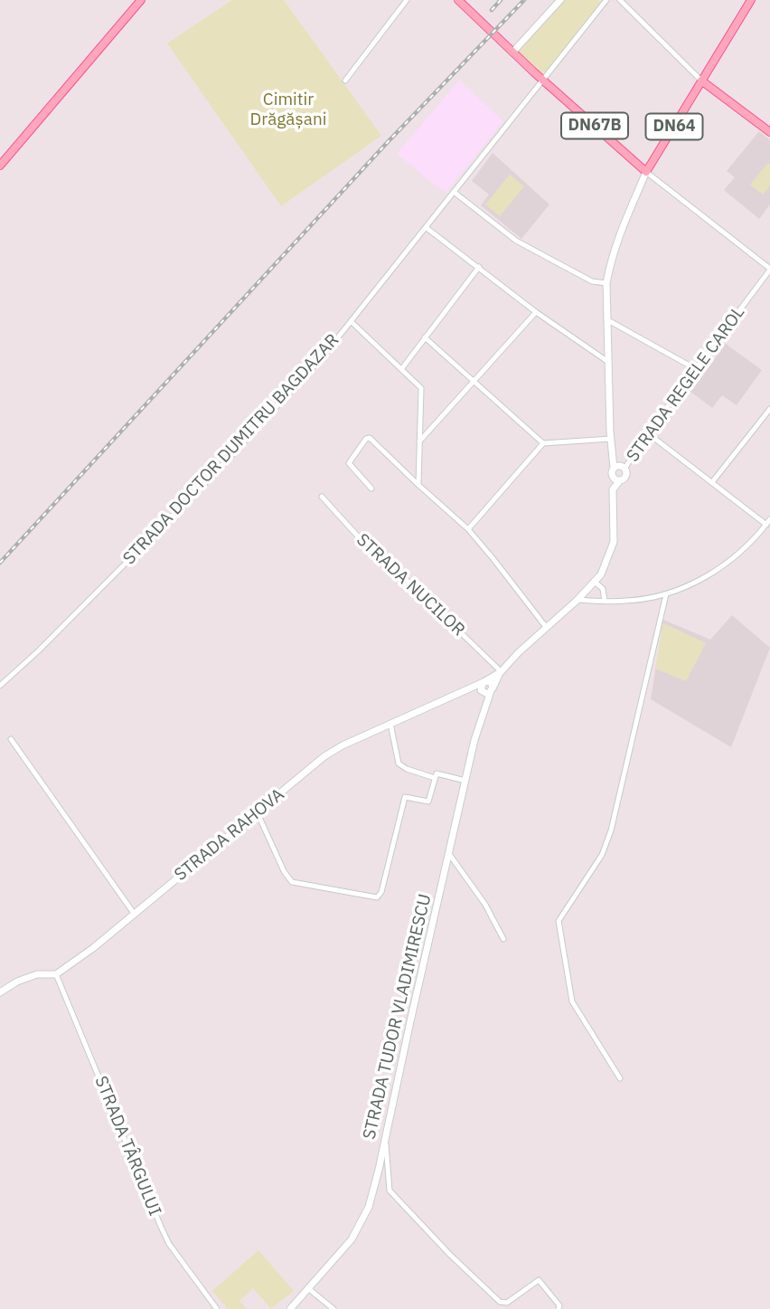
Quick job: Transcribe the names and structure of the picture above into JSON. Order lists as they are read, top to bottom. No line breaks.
{"streets":{"main road":["DN67B","DN64","STRADA RAHOVA","STRADA TUDOR VLADIMIRESCU"],"street":["STRADA REGELE CAROL","STRADA DOCTOR DUMITRU BAGDAZAR","STRADA NUCILOR","STRADA TÂRGULUI"]},"crossings":[["DN67B","STRADA REGELE CAROL"],["DN67B","STRADA DOCTOR DUMITRU BAGDAZAR"],["DN67B","STRADA TUDOR VLADIMIRESCU"],["STRADA REGELE CAROL","STRADA TUDOR VLADIMIRESCU"],["STRADA NUCILOR","STRADA TUDOR VLADIMIRESCU"],["STRADA RAHOVA","STRADA TUDOR VLADIMIRESCU"],["STRADA RAHOVA","STRADA TÂRGULUI"]],"parks":["Cimitir Drăgășani"]}
